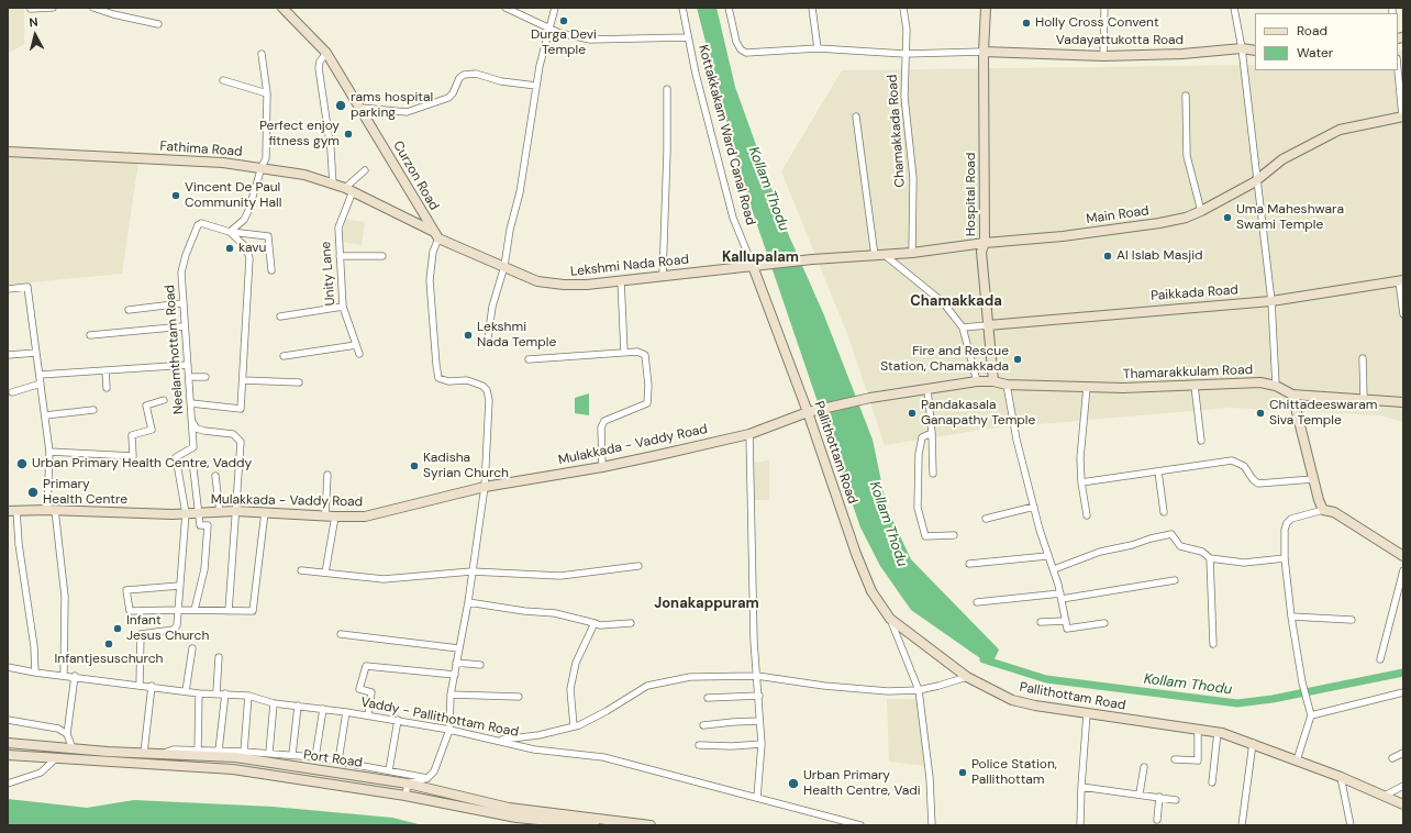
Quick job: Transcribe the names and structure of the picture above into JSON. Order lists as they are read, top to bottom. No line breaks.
{"streets":{"street":["Vadayattukotta Road","Chamakkada Road","Kottakkakam Ward Canal Road","Fathima Road","Curzon Road","Hospital Road","Main Road","Lekshmi Nada Road","Unity Lane","Paikkada Road","Neelamthottam Road","Thamarakkulam Road","Mulakkada - Vaddy Road","Pallithottam Road","Vaddy - Pallithottam Road","Port Road"]},"crossings":[["Vadayattukotta Road","Hospital Road"],["Chamakkada Road","Main Road"],["Kottakkakam Ward Canal Road","Lekshmi Nada Road"],["Kottakkakam Ward Canal Road","Pallithottam Road"],["Fathima Road","Curzon Road"],["Fathima Road","Lekshmi Nada Road"],["Fathima Road","Unity Lane"],["Curzon Road","Lekshmi Nada Road"],["Hospital Road","Main Road"],["Hospital Road","Paikkada Road"],["Hospital Road","Thamarakkulam Road"],["Main Road","Lekshmi Nada Road"],["Lekshmi Nada Road","Pallithottam Road"],["Neelamthottam Road","Mulakkada - Vaddy Road"],["Thamarakkulam Road","Mulakkada - Vaddy Road"],["Thamarakkulam Road","Pallithottam Road"],["Mulakkada - Vaddy Road","Pallithottam Road"]],"districts":["Kallupalam","Chamakkada","Jonakappuram"],"water":["Kollam Thodu"],"places":["Durga Devi Temple","Holly Cross Convent","rams hospital parking","Perfect enjoy fitness gym","Vincent De Paul Community Hall","Uma Maheshwara Swami Temple","kavu","Al Islab Masjid","Lekshmi Nada Temple","Fire and Rescue Station, Chamakkada","Pandakasala Ganapathy Temple","Chittadeeswaram Siva Temple","Urban Primary Health Centre, Vaddy","Kadisha Syrian Church","Primary Health Centre","Infant Jesus Church","Infantjesuschurch","Police Station, Pallithottam","Urban Primary Health Centre, Vadi"],"legend":["Road","Water"],"north":"top"}
